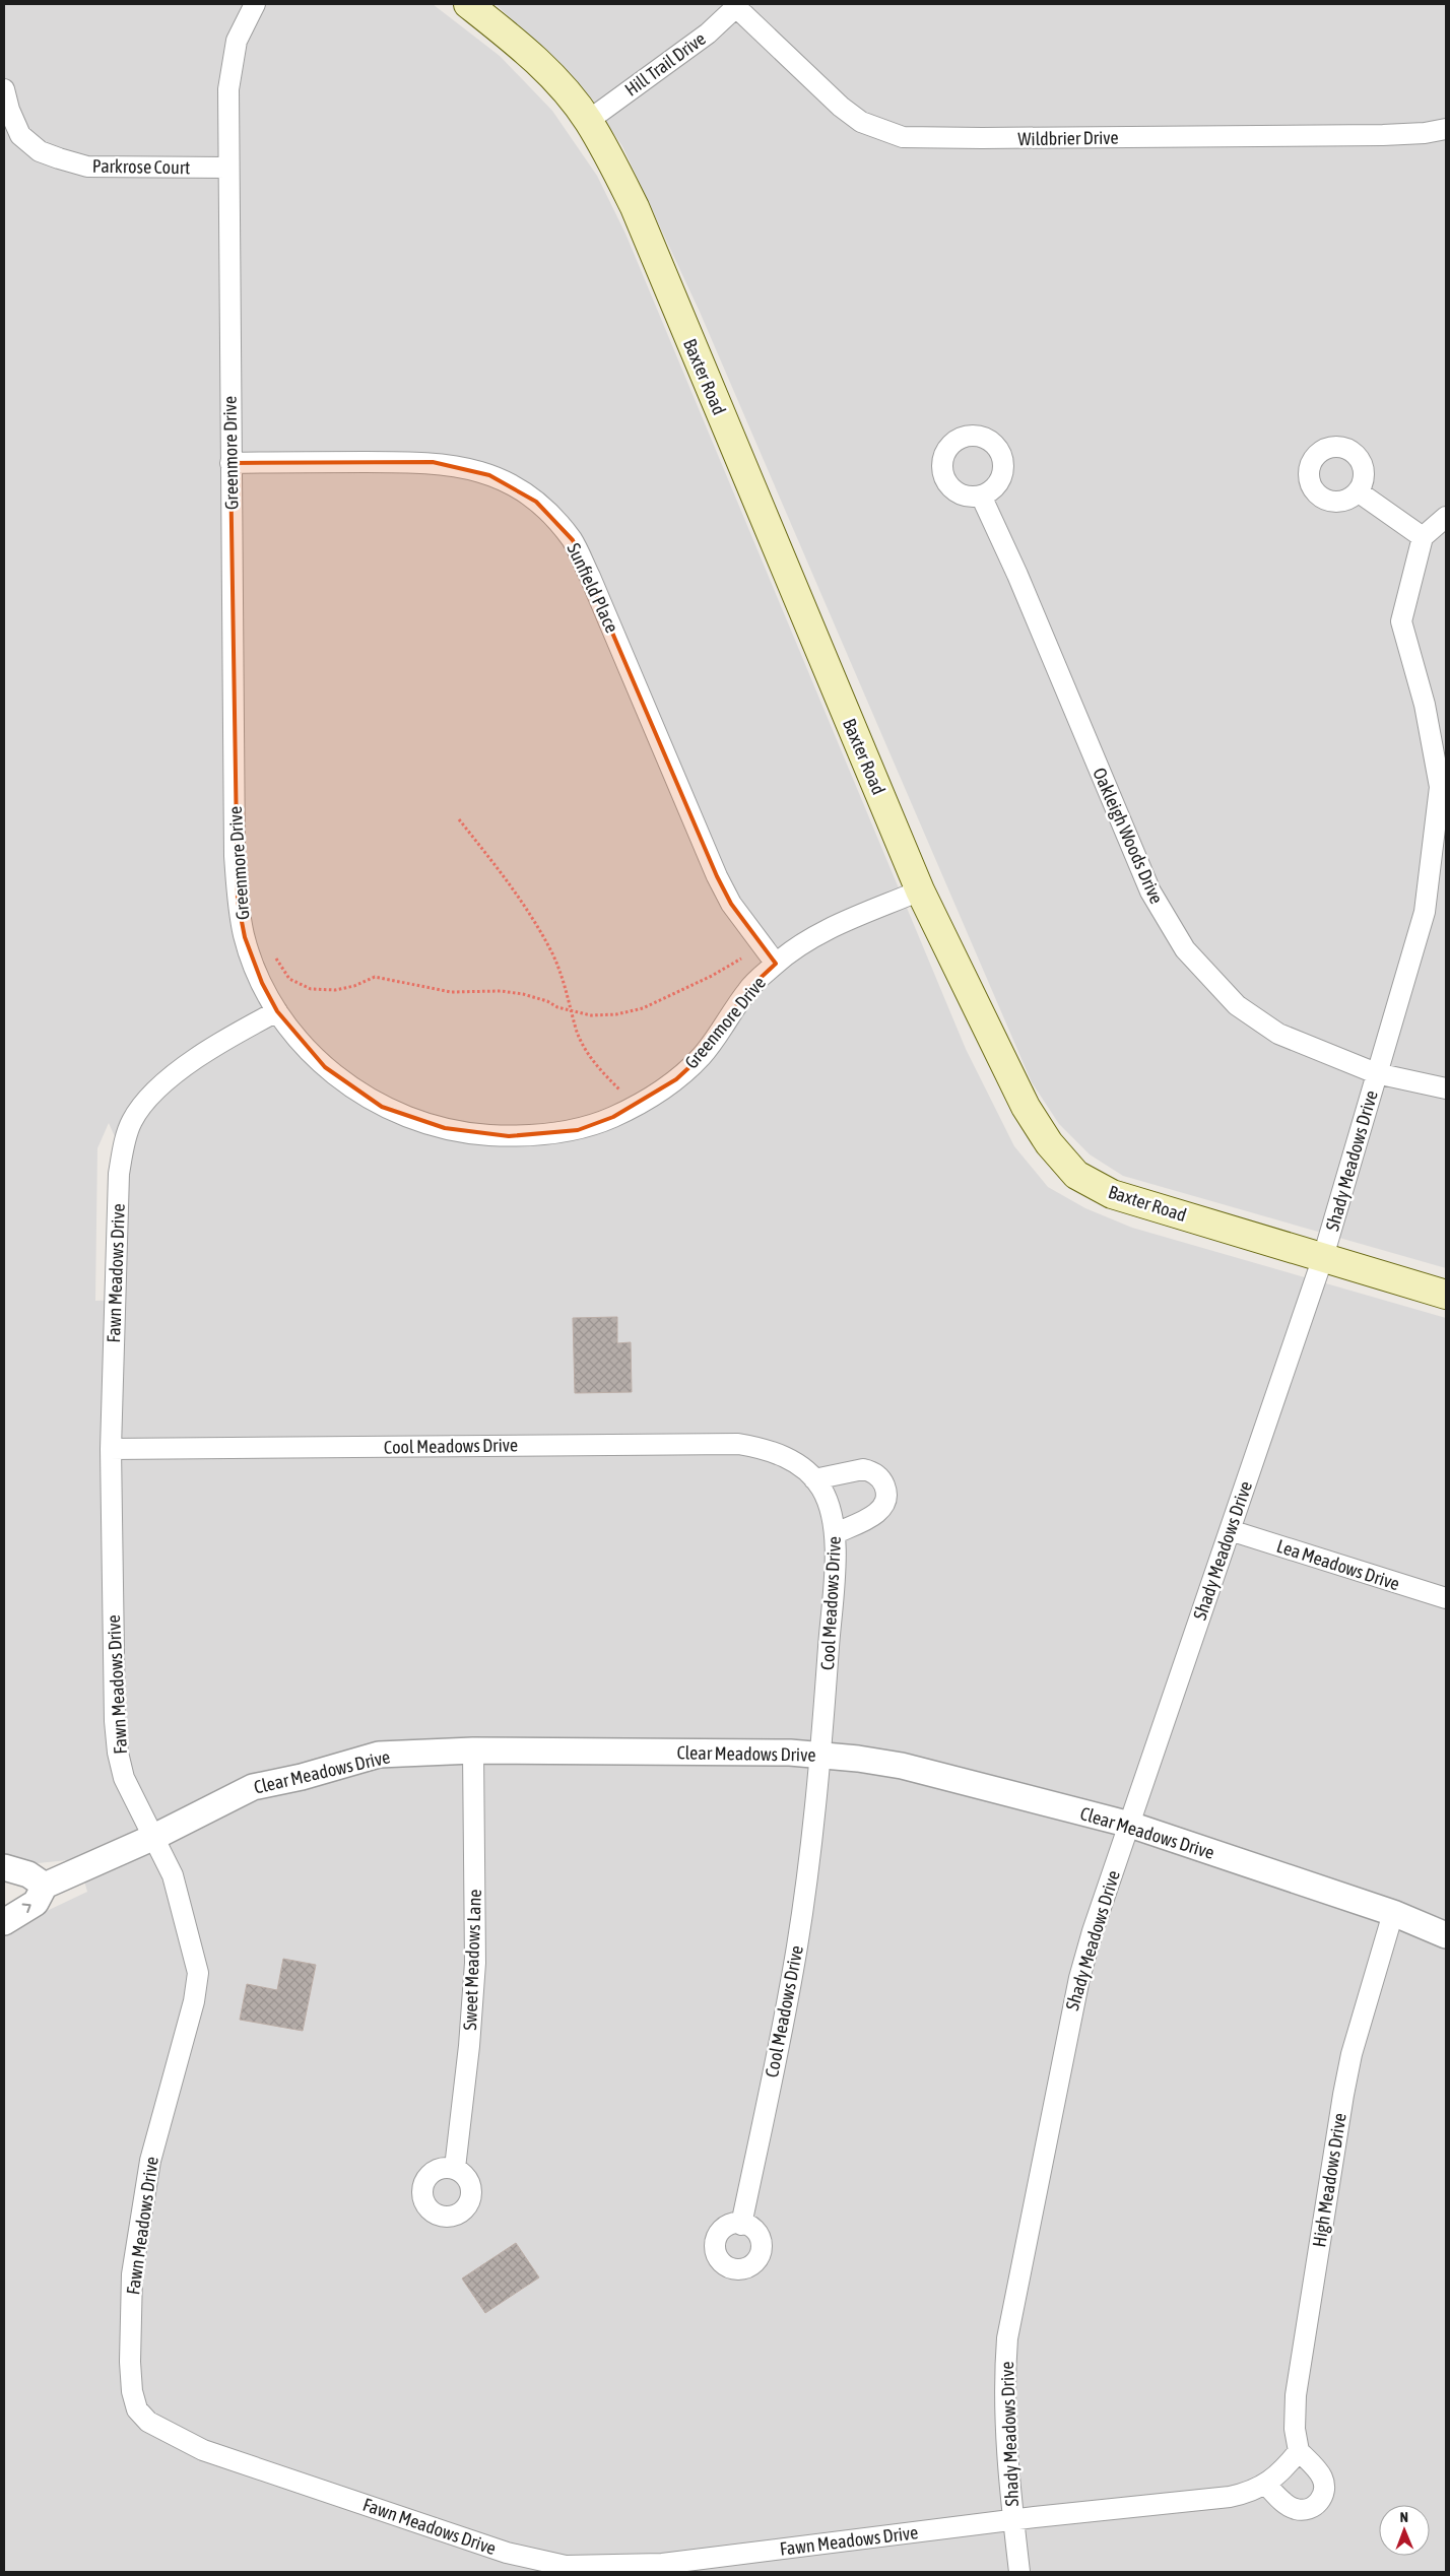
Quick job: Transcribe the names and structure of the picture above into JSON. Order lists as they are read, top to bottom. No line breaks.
{"streets":{"main road":["Baxter Road"],"street":["Hill Trail Drive","Wildbrier Drive","Parkrose Court","Greenmore Drive","Sunfield Place","Oakleigh Woods Drive","Shady Meadows Drive","Fawn Meadows Drive","Cool Meadows Drive","Lea Meadows Drive","Clear Meadows Drive","Sweet Meadows Lane","High Meadows Drive"]},"crossings":[["Hill Trail Drive","Wildbrier Drive"],["Hill Trail Drive","Baxter Road"],["Parkrose Court","Greenmore Drive"],["Baxter Road","Greenmore Drive"],["Baxter Road","Shady Meadows Drive"],["Greenmore Drive","Sunfield Place"],["Greenmore Drive","Fawn Meadows Drive"],["Oakleigh Woods Drive","Shady Meadows Drive"],["Shady Meadows Drive","Fawn Meadows Drive"],["Shady Meadows Drive","Lea Meadows Drive"],["Shady Meadows Drive","Clear Meadows Drive"],["Fawn Meadows Drive","Cool Meadows Drive"],["Fawn Meadows Drive","Clear Meadows Drive"],["Fawn Meadows Drive","High Meadows Drive"],["Cool Meadows Drive","Clear Meadows Drive"],["Clear Meadows Drive","Sweet Meadows Lane"],["Clear Meadows Drive","High Meadows Drive"]],"north":"top"}
